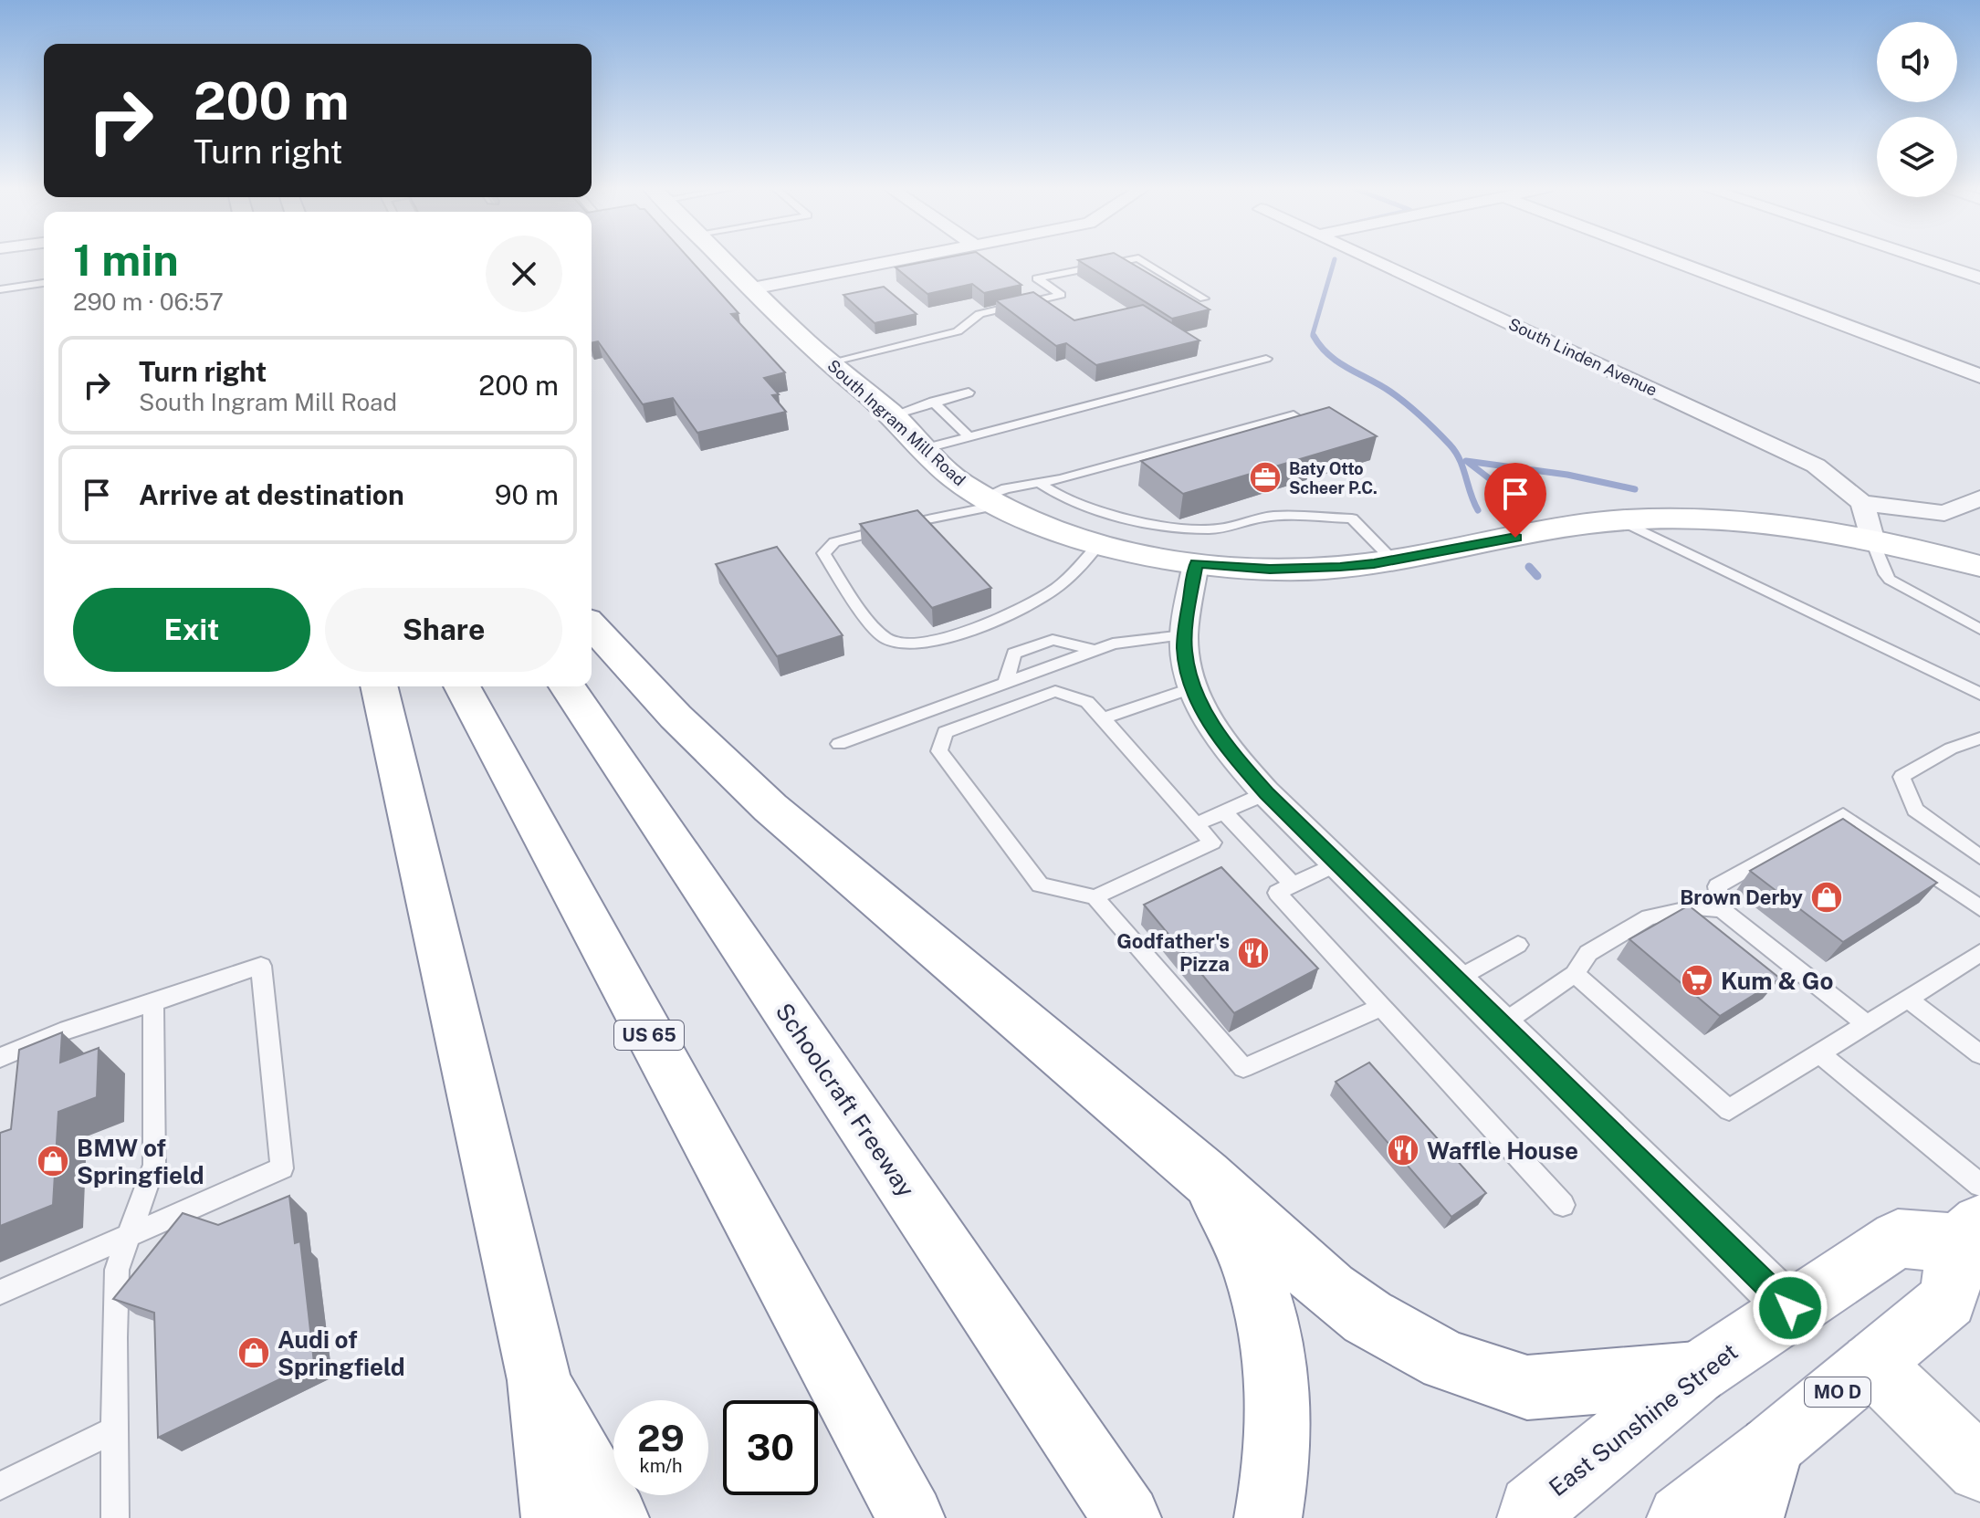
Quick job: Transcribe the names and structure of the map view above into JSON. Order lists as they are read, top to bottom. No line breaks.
{"streets":{"main road":["South Ingram Mill Road","US 65","Schoolcraft Freeway","MO D","East Sunshine Street"],"street":["South Linden Avenue"]},"places":{"office":["Baty Otto Scheer P.C."],"shop":["Brown Derby","BMW of Springfield","Audi of Springfield"],"restaurant":["Godfather's Pizza","Waffle House"],"supermarket":["Kum & Go"]},"page":{"turn":["200 m","Turn right"],"heading":["1 min","290 m · 06:57"],"list":[{"name":"Turn right","note":"South Ingram Mill Road","value":"200 m"},{"name":"Arrive at destination","value":"90 m"}],"buttons":["Exit","Share"],"speed":"29 km/h","limit":"30"}}
